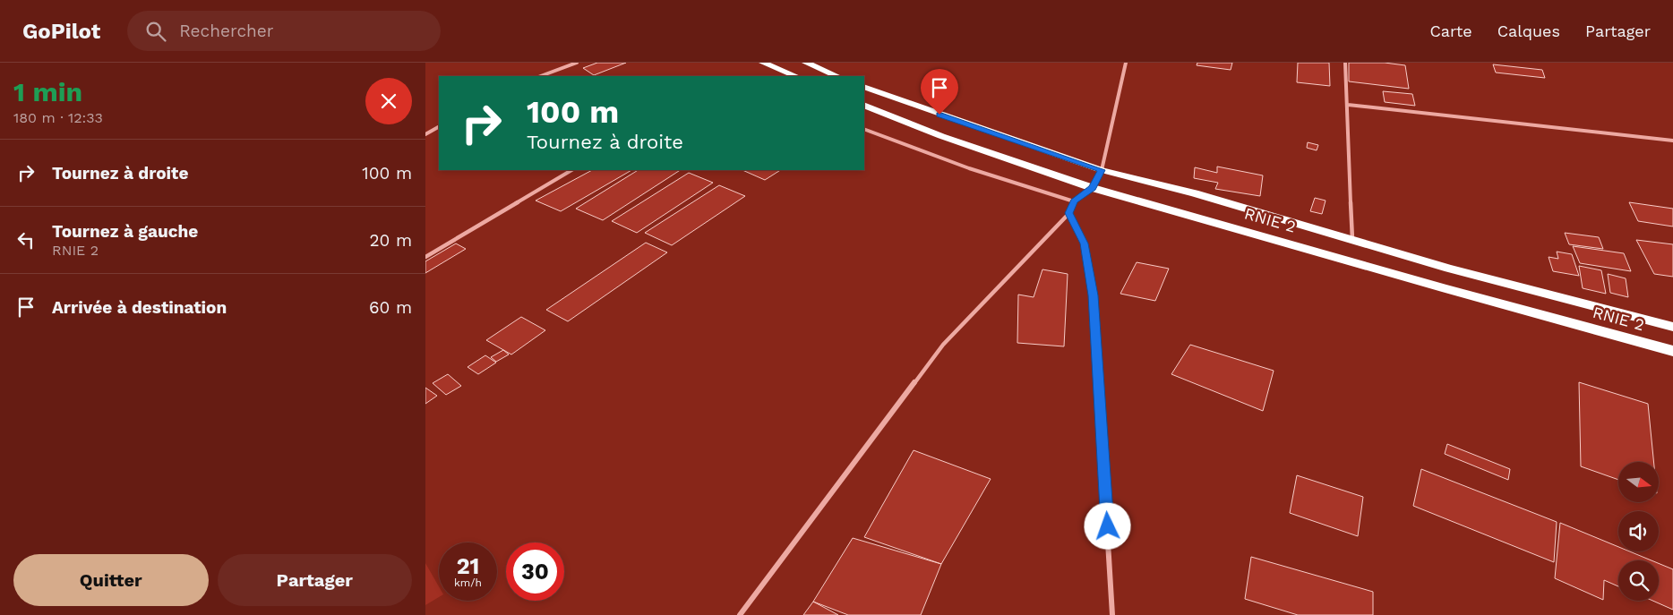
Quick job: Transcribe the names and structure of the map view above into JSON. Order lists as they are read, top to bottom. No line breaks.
{"streets":{"highway":["RNIE 2"]},"north":"right","page":{"header":"GoPilot","search":"Rechercher","nav":["Carte","Calques","Partager"],"heading":["1 min","180 m · 12:33"],"turn":["100 m","Tournez à droite"],"list":[{"name":"Tournez à droite","value":"100 m"},{"name":"Tournez à gauche","note":"RNIE 2","value":"20 m"},{"name":"Arrivée à destination","value":"60 m"}],"speed":"21 km/h","limit":"30","buttons":["Quitter","Partager"]}}
